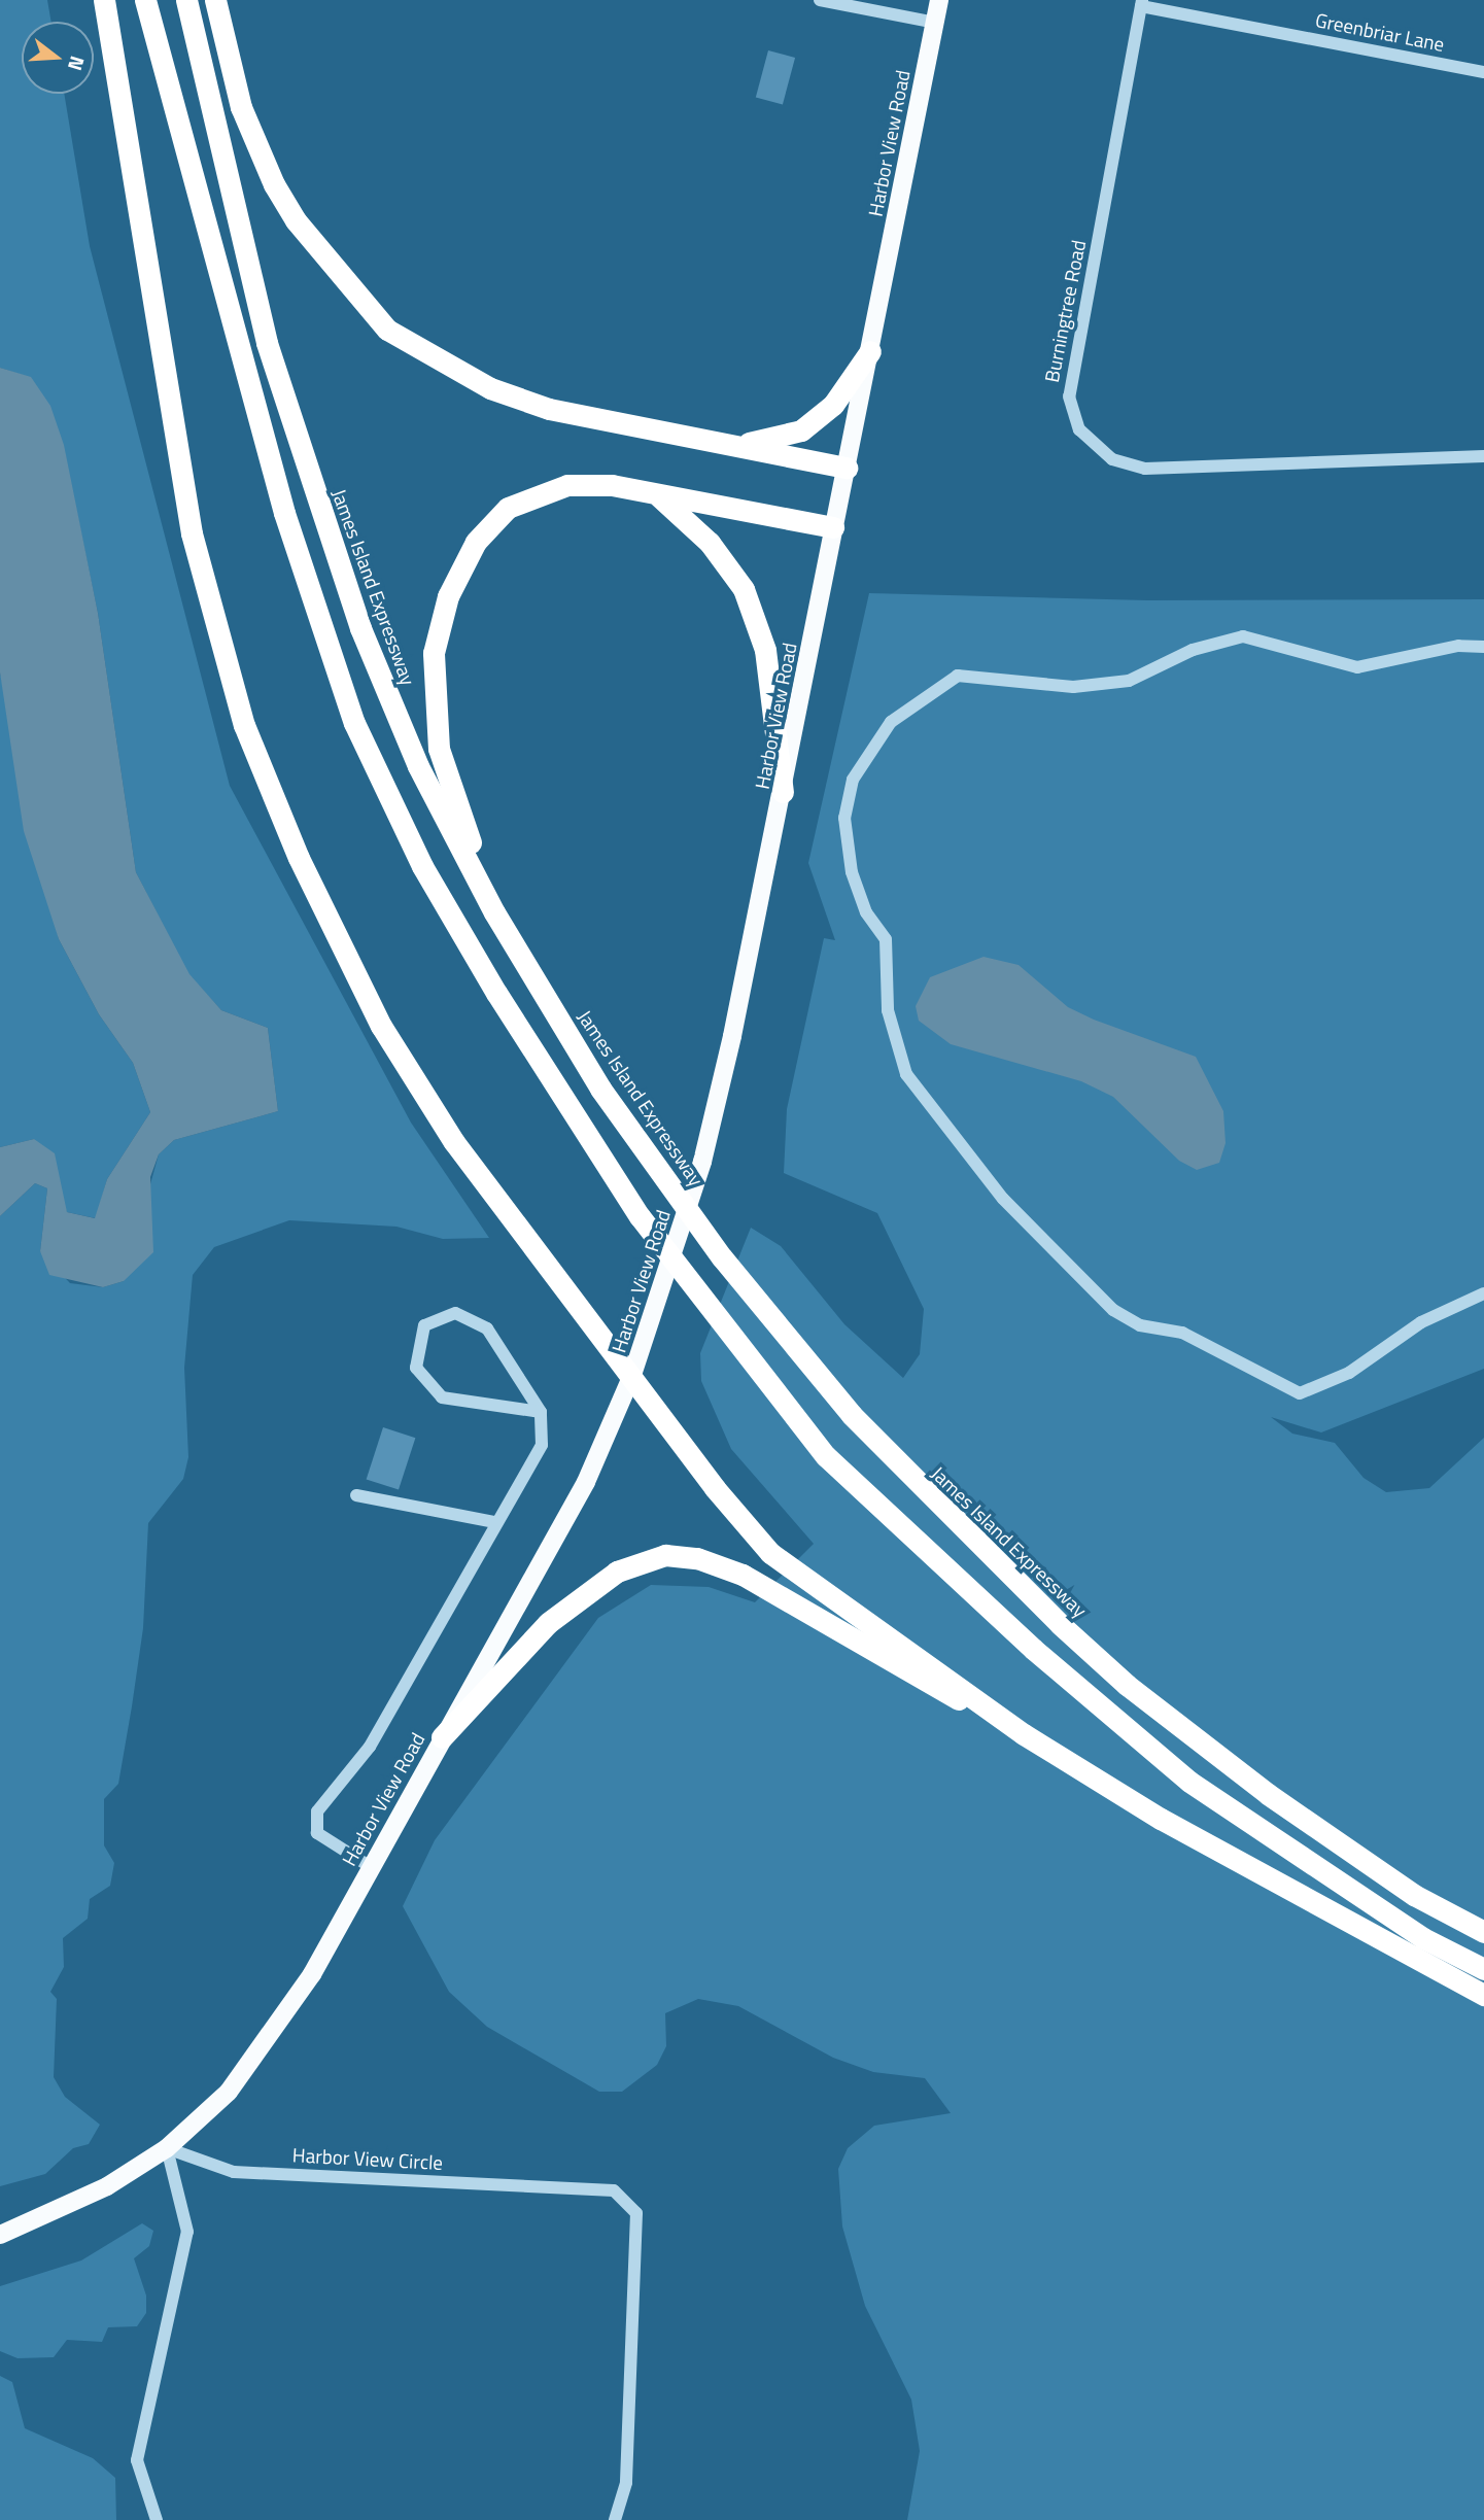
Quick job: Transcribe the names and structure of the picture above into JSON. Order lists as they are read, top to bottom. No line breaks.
{"streets":{"highway":["James Island Expressway"],"main road":["Harbor View Road"],"street":["Greenbriar Lane","Burningtree Road","Harbor View Circle"]},"crossings":[["Greenbriar Lane","Burningtree Road"],["Harbor View Road","Harbor View Circle"]],"north":"right"}
